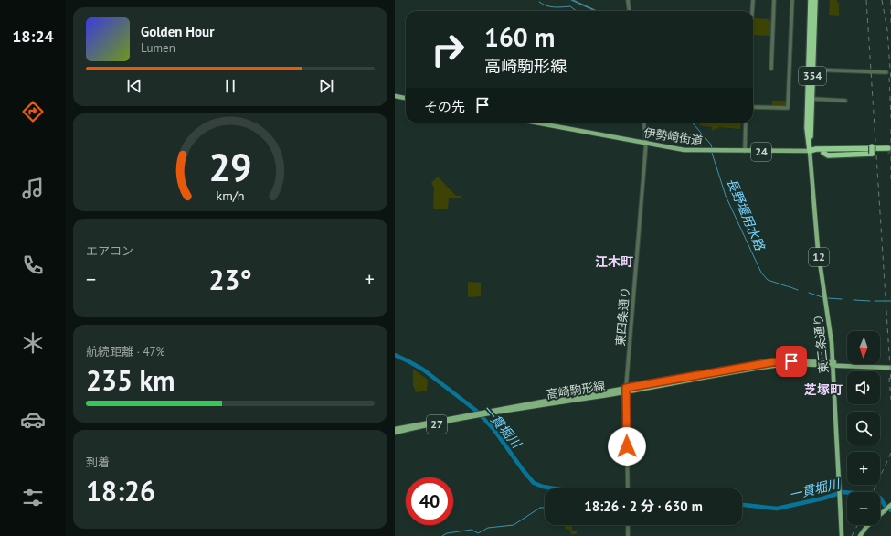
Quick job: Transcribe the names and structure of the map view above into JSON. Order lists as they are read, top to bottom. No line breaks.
{"streets":{"highway":["354","伊勢崎街道","東三条通り"],"main road":["24","12","高崎駒形線","27"],"street":["東四条通り"]},"crossings":[["伊勢崎街道","東四条通り"],["伊勢崎街道","東三条通り"],["東四条通り","高崎駒形線"],["東三条通り","高崎駒形線"]],"districts":["江木町","芝塚町"],"water":["長野堰用水路","一貫堀川"],"north":"bottom","page":{"tabs":"18:24","turn":["160 m","高崎駒形線"],"song":["Golden Hour","Lumen"],"then":"その先","tile":["エアコン",["航続距離 · 47%","235 km"],["到着","18:26"]],"heat":["−","23°","+"],"map_buttons":["+","−"],"limit":"40","trip":"18:26 · 2 分 · 630 m","gauge":["29","km/h"]}}
